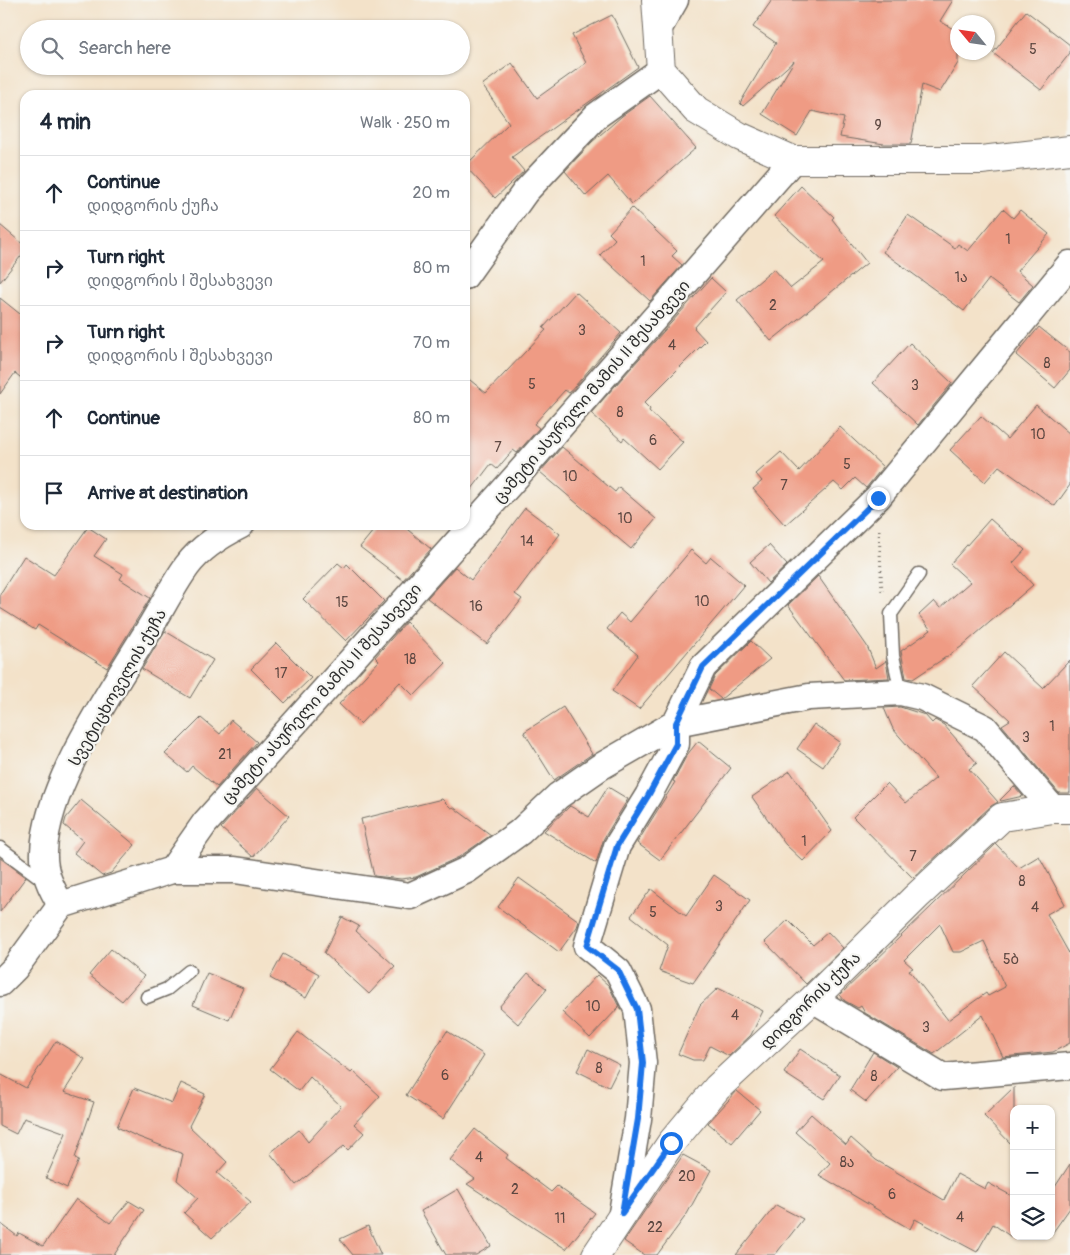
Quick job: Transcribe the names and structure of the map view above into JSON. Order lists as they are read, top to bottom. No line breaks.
{"streets":{"street":["ცამეტი ასურელი მამის II შესახვევი","სვეტიცხოველის ქუჩა","დიდგორის ქუჩა"]},"house_numbers":["5","9","1","1","1ა","2","3","4","8","5","3","8","10","6","7","5","10","7","10","14","10","15","16","18","17","1","3","21","1","7","8","3","4","5","5ბ","10","4","3","8","6","8","4","8ა","20","2","6","4","11","22"],"north":"top left","page":{"search":"Search here","heading":["4 min","Walk · 250 m"],"list":[["Continue","დიდგორის ქუჩა","20 m"],["Turn right","დიდგორის I შესახვევი","80 m"],["Turn right","დიდგორის I შესახვევი","70 m"],["Continue","80 m"],"Arrive at destination"],"map_buttons":["+","−"]}}
